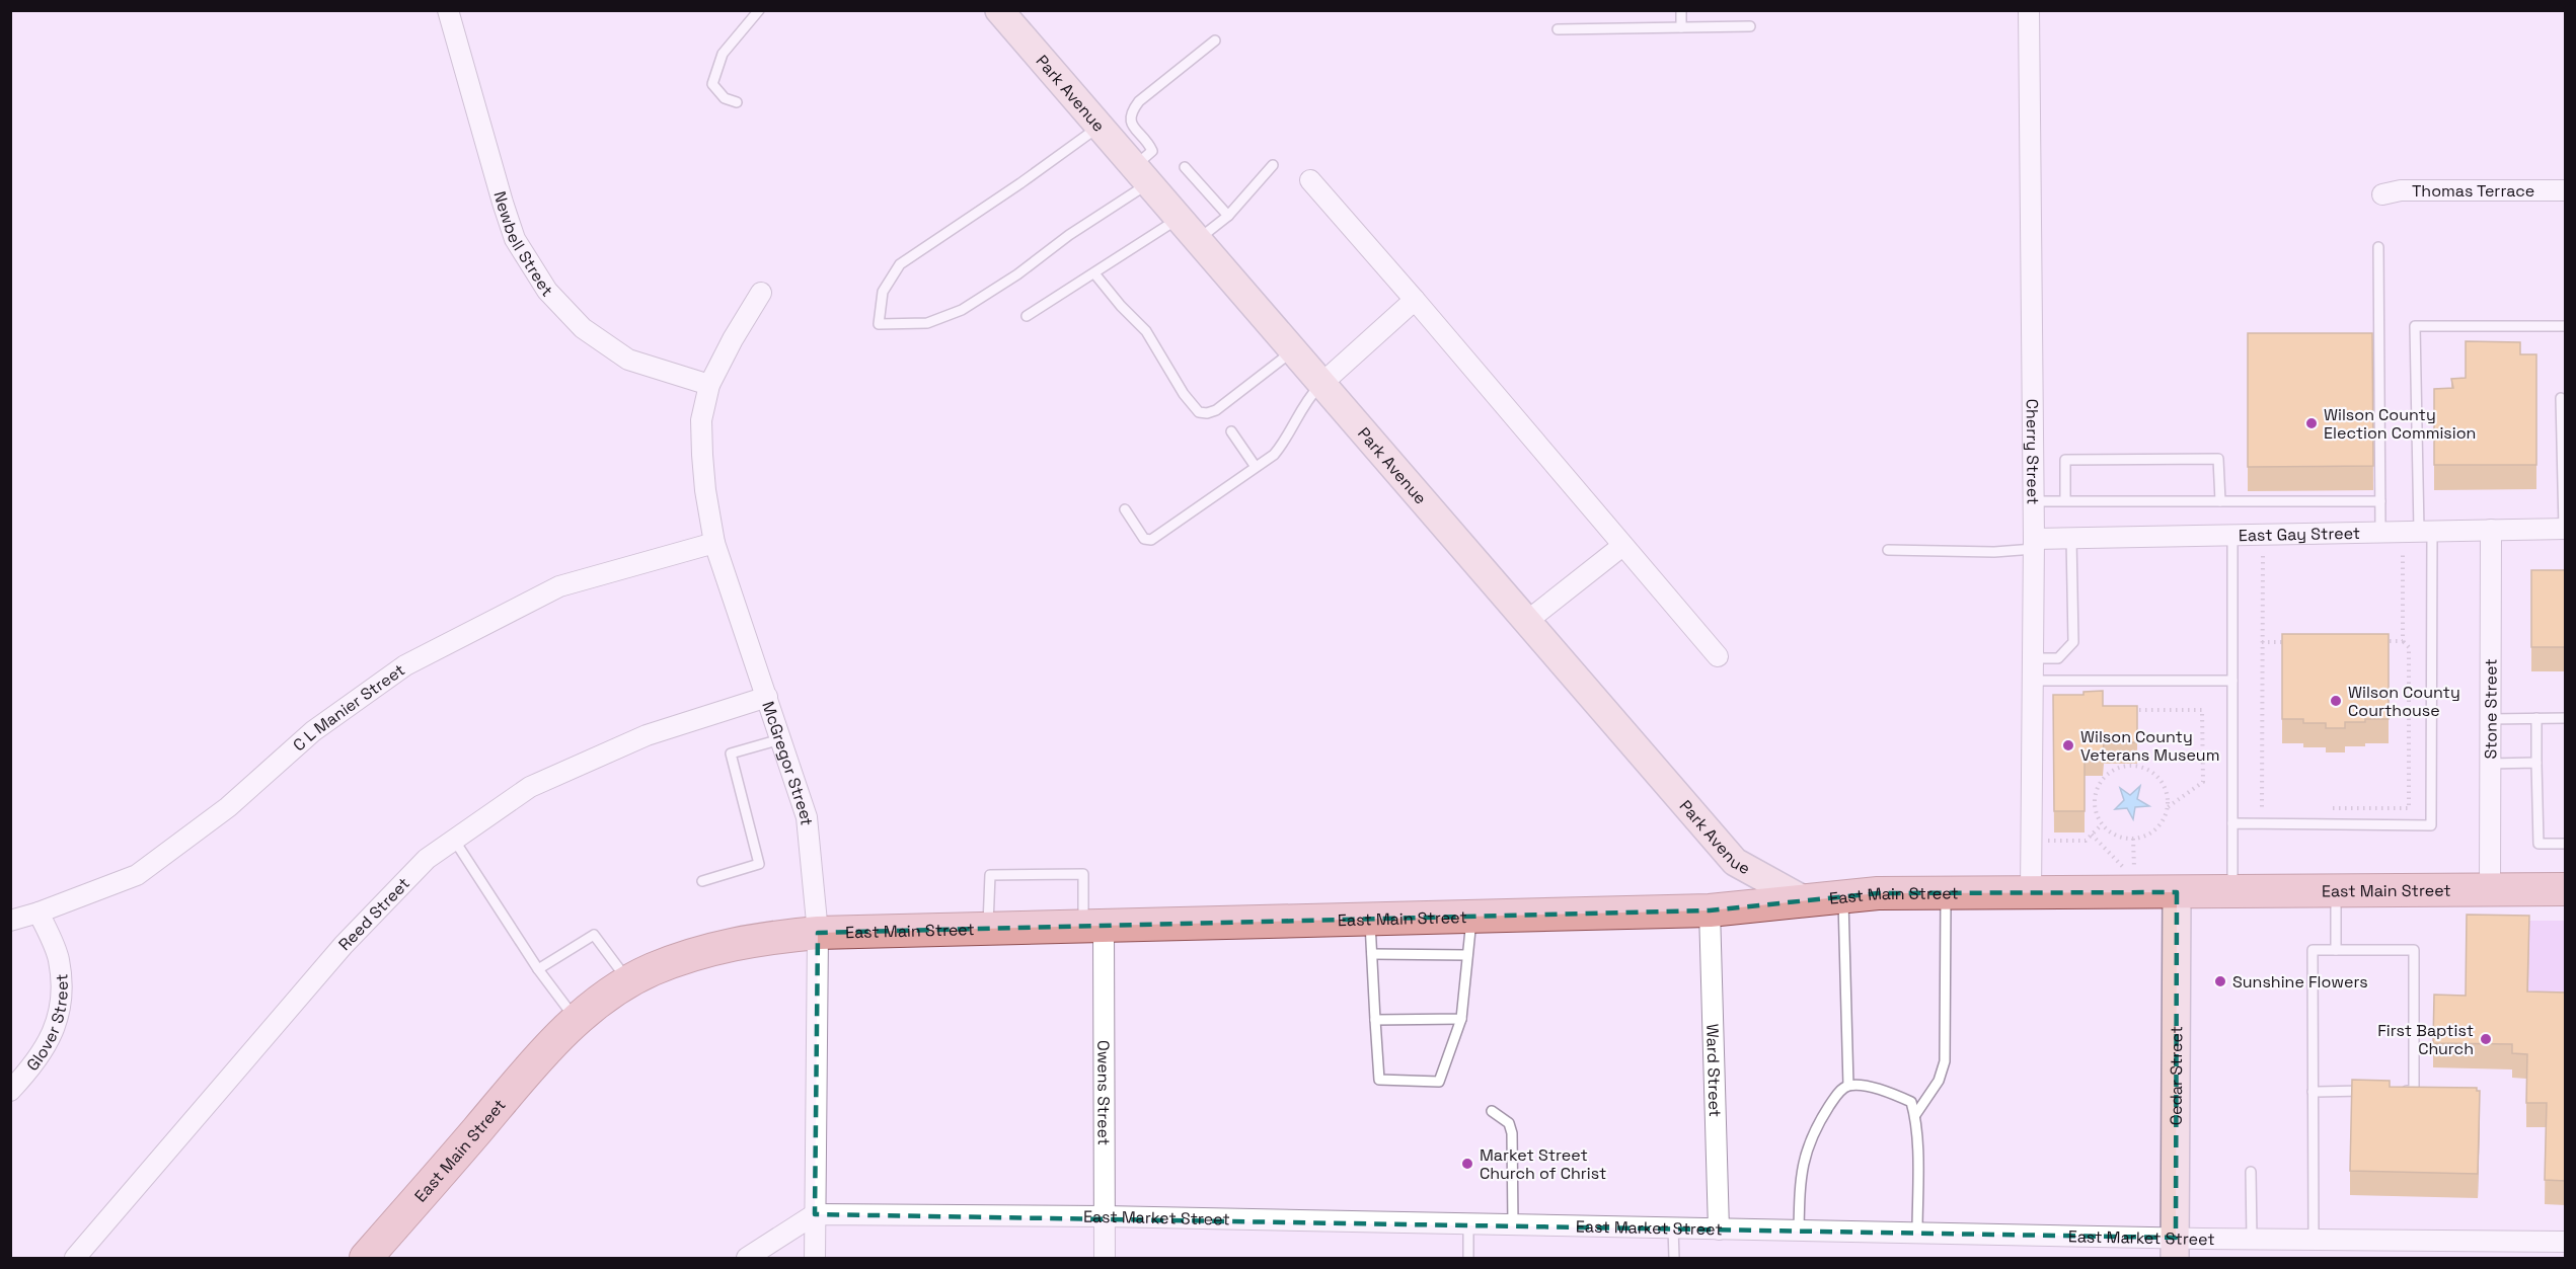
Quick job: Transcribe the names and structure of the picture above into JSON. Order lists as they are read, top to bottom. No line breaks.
{"streets":{"main road":["East Main Street"],"street":["Park Avenue","Thomas Terrace","Newbell Street","Cherry Street","East Gay Street","C L Manier Street","Stone Street","McGregor Street","Reed Street","Glover Street","Ward Street","Cedar Street","Owens Street","East Market Street"]},"crossings":[["Park Avenue","East Main Street"],["Newbell Street","McGregor Street"],["Cherry Street","East Gay Street"],["Cherry Street","East Main Street"],["East Gay Street","Stone Street"],["C L Manier Street","McGregor Street"],["C L Manier Street","Glover Street"],["Stone Street","East Main Street"],["McGregor Street","East Main Street"],["McGregor Street","Reed Street"],["McGregor Street","East Market Street"],["East Main Street","Ward Street"],["East Main Street","Cedar Street"],["East Main Street","Owens Street"],["Ward Street","East Market Street"],["Cedar Street","East Market Street"],["Owens Street","East Market Street"]],"places":["Wilson County Election Commision","Wilson County Courthouse","Wilson County Veterans Museum","Sunshine Flowers","First Baptist Church","Market Street Church of Christ"]}
